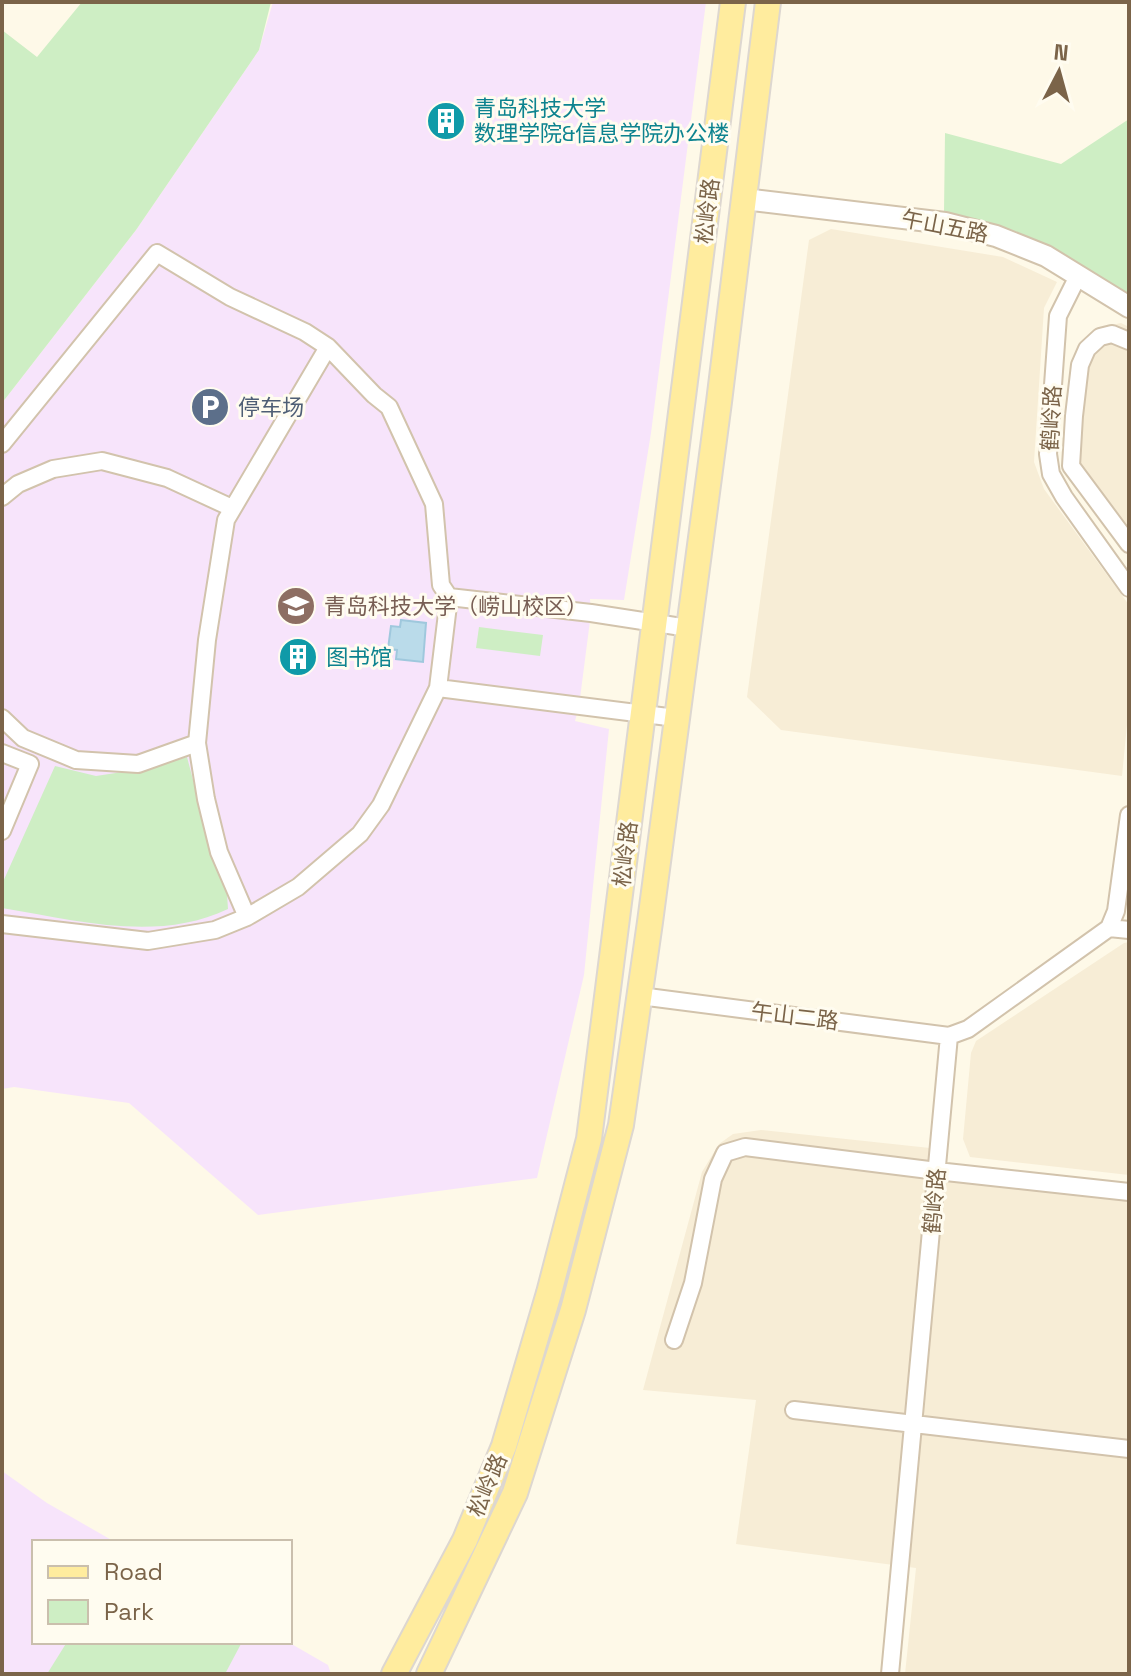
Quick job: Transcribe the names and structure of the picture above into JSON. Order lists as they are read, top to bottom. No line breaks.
{"streets":{"main road":["松岭路"],"street":["午山五路","鹤岭路","午山二路"]},"crossings":[["松岭路","午山五路"],["松岭路","午山二路"],["午山五路","鹤岭路"],["鹤岭路","午山二路"]],"places":{"building":["青岛科技大学 数理学院&信息学院办公楼","图书馆"],"parking":["停车场"],"school or university":["青岛科技大学（崂山校区）"]},"legend":["Road","Park"],"north":"top"}
